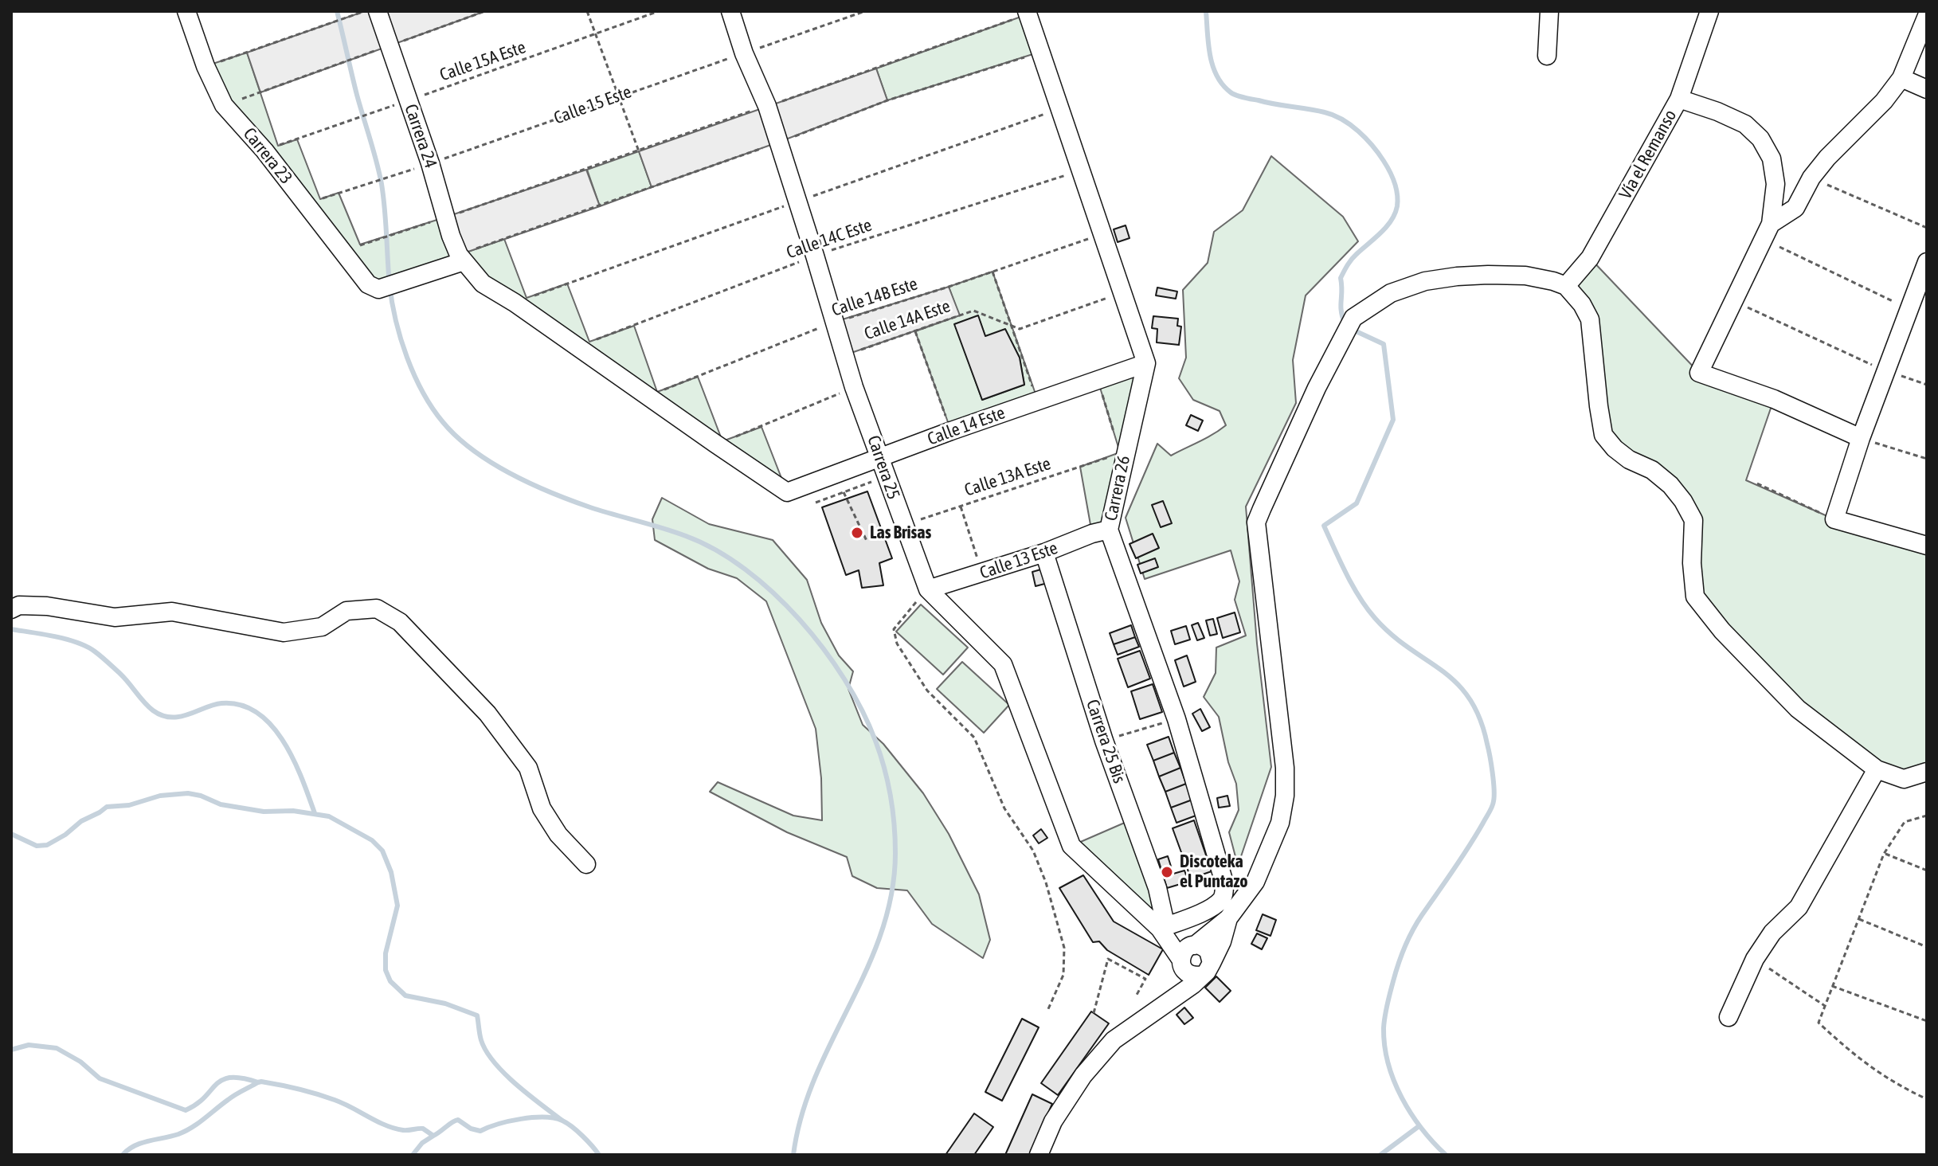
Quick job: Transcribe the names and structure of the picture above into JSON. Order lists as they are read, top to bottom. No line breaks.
{"streets":{"street":["Carrera 24","Vía el Remanso","Carrera 23","Calle 14 Este","Carrera 25","Carrera 26","Calle 13 Este","Carrera 25 Bis"],"path":["Calle 15A Este","Calle 15 Este","Calle 14C Este","Calle 14B Este","Calle 14A Este","Calle 13A Este"]},"crossings":[["Calle 15A Este","Carrera 24"],["Calle 15 Este","Carrera 24"],["Calle 15 Este","Carrera 25"],["Carrera 24","Carrera 23"],["Carrera 24","Calle 14 Este"],["Carrera 23","Calle 14 Este"],["Calle 14C Este","Carrera 25"],["Calle 14B Este","Carrera 25"],["Calle 14A Este","Carrera 25"],["Calle 14 Este","Carrera 25"],["Calle 14 Este","Carrera 26"],["Carrera 25","Calle 13A Este"],["Carrera 25","Carrera 26"],["Carrera 25","Calle 13 Este"],["Carrera 25","Carrera 25 Bis"],["Carrera 26","Calle 13 Este"],["Carrera 26","Carrera 25 Bis"],["Calle 13 Este","Carrera 25 Bis"]],"places":["Las Brisas","Discoteka el Puntazo"]}
